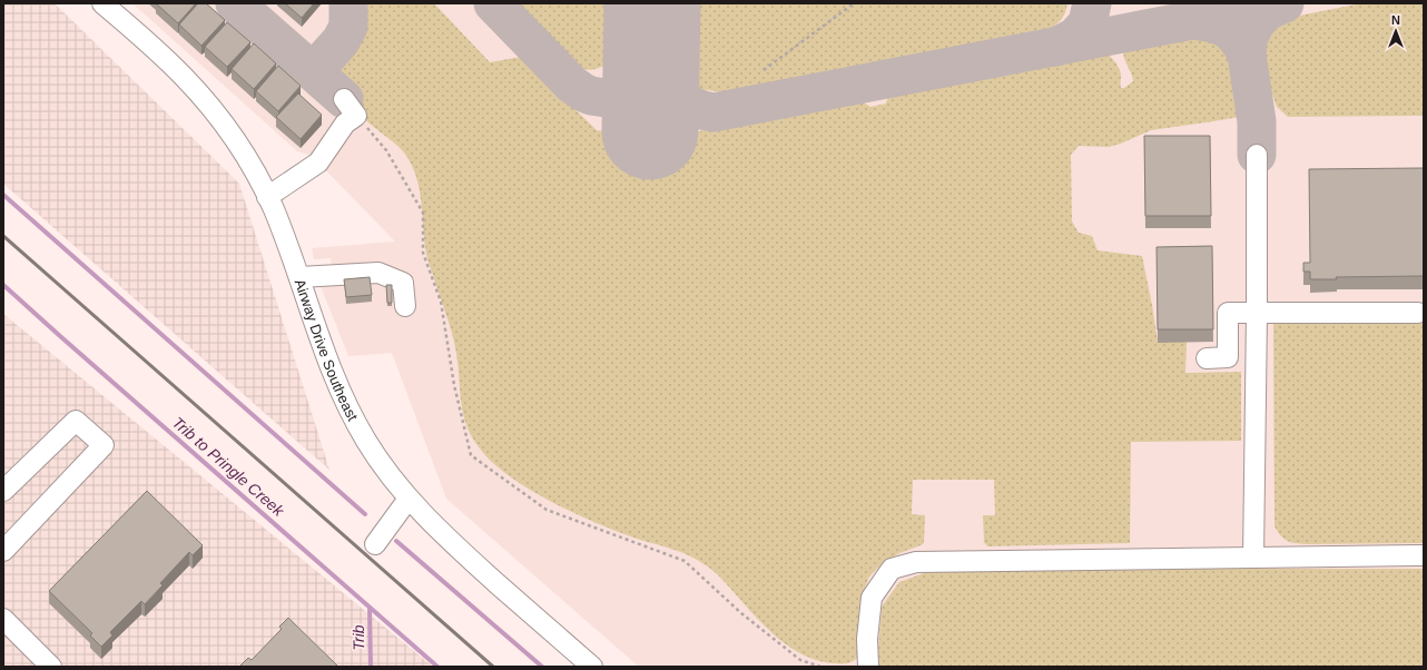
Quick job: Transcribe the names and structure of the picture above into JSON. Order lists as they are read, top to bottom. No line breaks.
{"streets":{"street":["Airway Drive Southeast"]},"water":["Trib to Pringle Creek","Trib"],"north":"top"}
